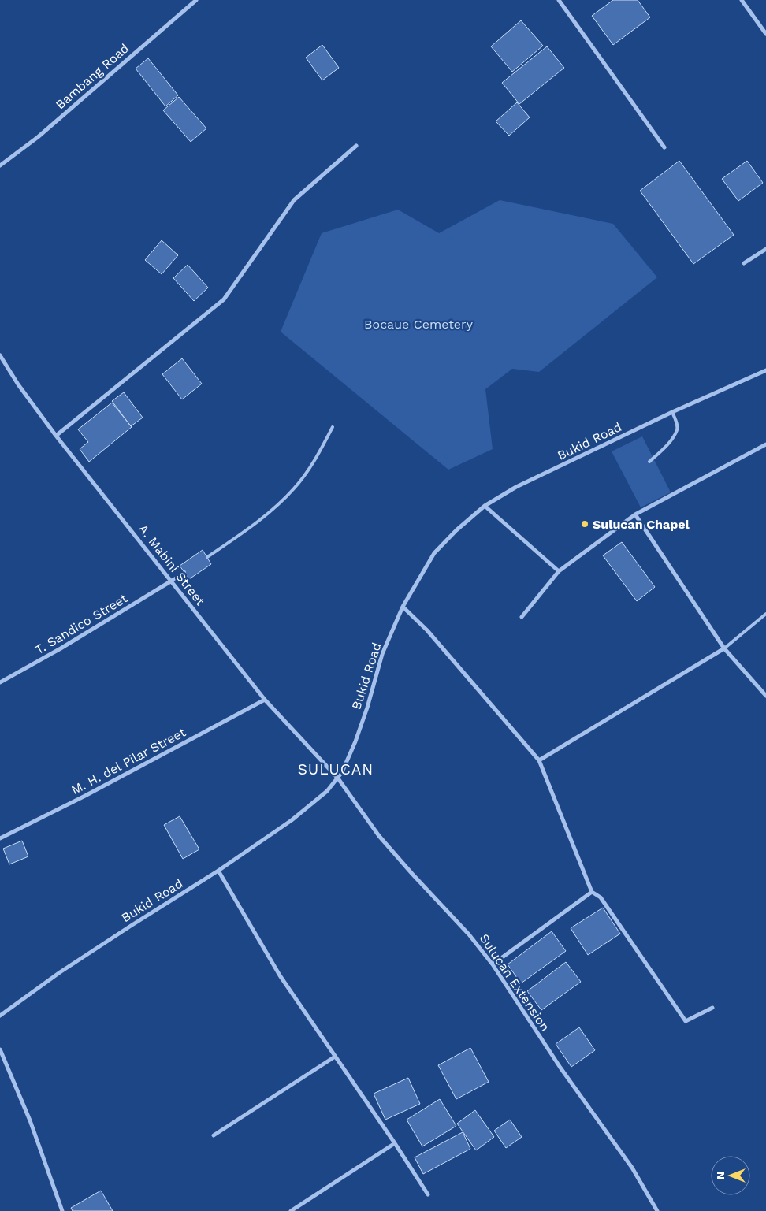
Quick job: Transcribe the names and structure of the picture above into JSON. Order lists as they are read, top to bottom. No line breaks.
{"streets":{"street":["Bambang Road","Bukid Road","A. Mabini Street","T. Sandico Street","M. H. del Pilar Street","Sulucan Extension"]},"crossings":[["Bukid Road","A. Mabini Street"],["Bukid Road","Sulucan Extension"],["A. Mabini Street","T. Sandico Street"],["A. Mabini Street","M. H. del Pilar Street"],["A. Mabini Street","Sulucan Extension"]],"districts":["SULUCAN"],"parks":["Bocaue Cemetery"],"places":["Sulucan Chapel"],"north":"left"}
